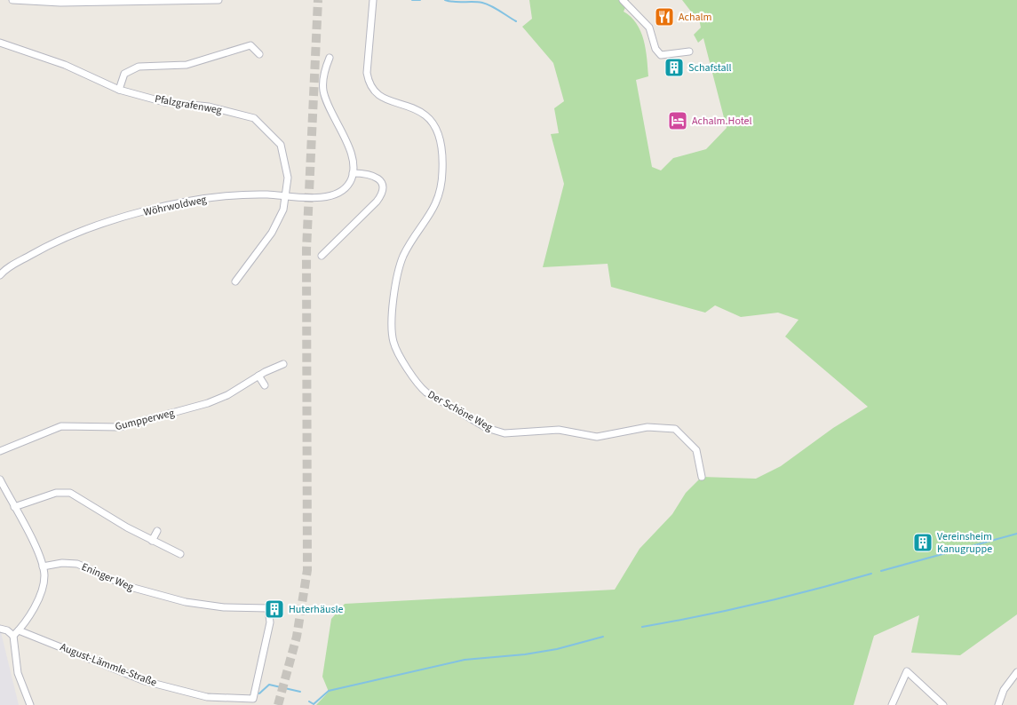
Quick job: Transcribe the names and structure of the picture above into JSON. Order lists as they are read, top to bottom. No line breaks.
{"streets":{"street":["Pfalzgrafenweg","Wöhrwoldweg","Der Schöne Weg","Gumpperweg","Eninger Weg","August-Lämmle-Straße"]},"crossings":[["Pfalzgrafenweg","Wöhrwoldweg"],["Eninger Weg","August-Lämmle-Straße"]],"places":{"restaurant":["Achalm"],"building":["Schafstall","Vereinsheim Kanugruppe","Huterhäusle"],"hotel":["Achalm.Hotel"]}}
